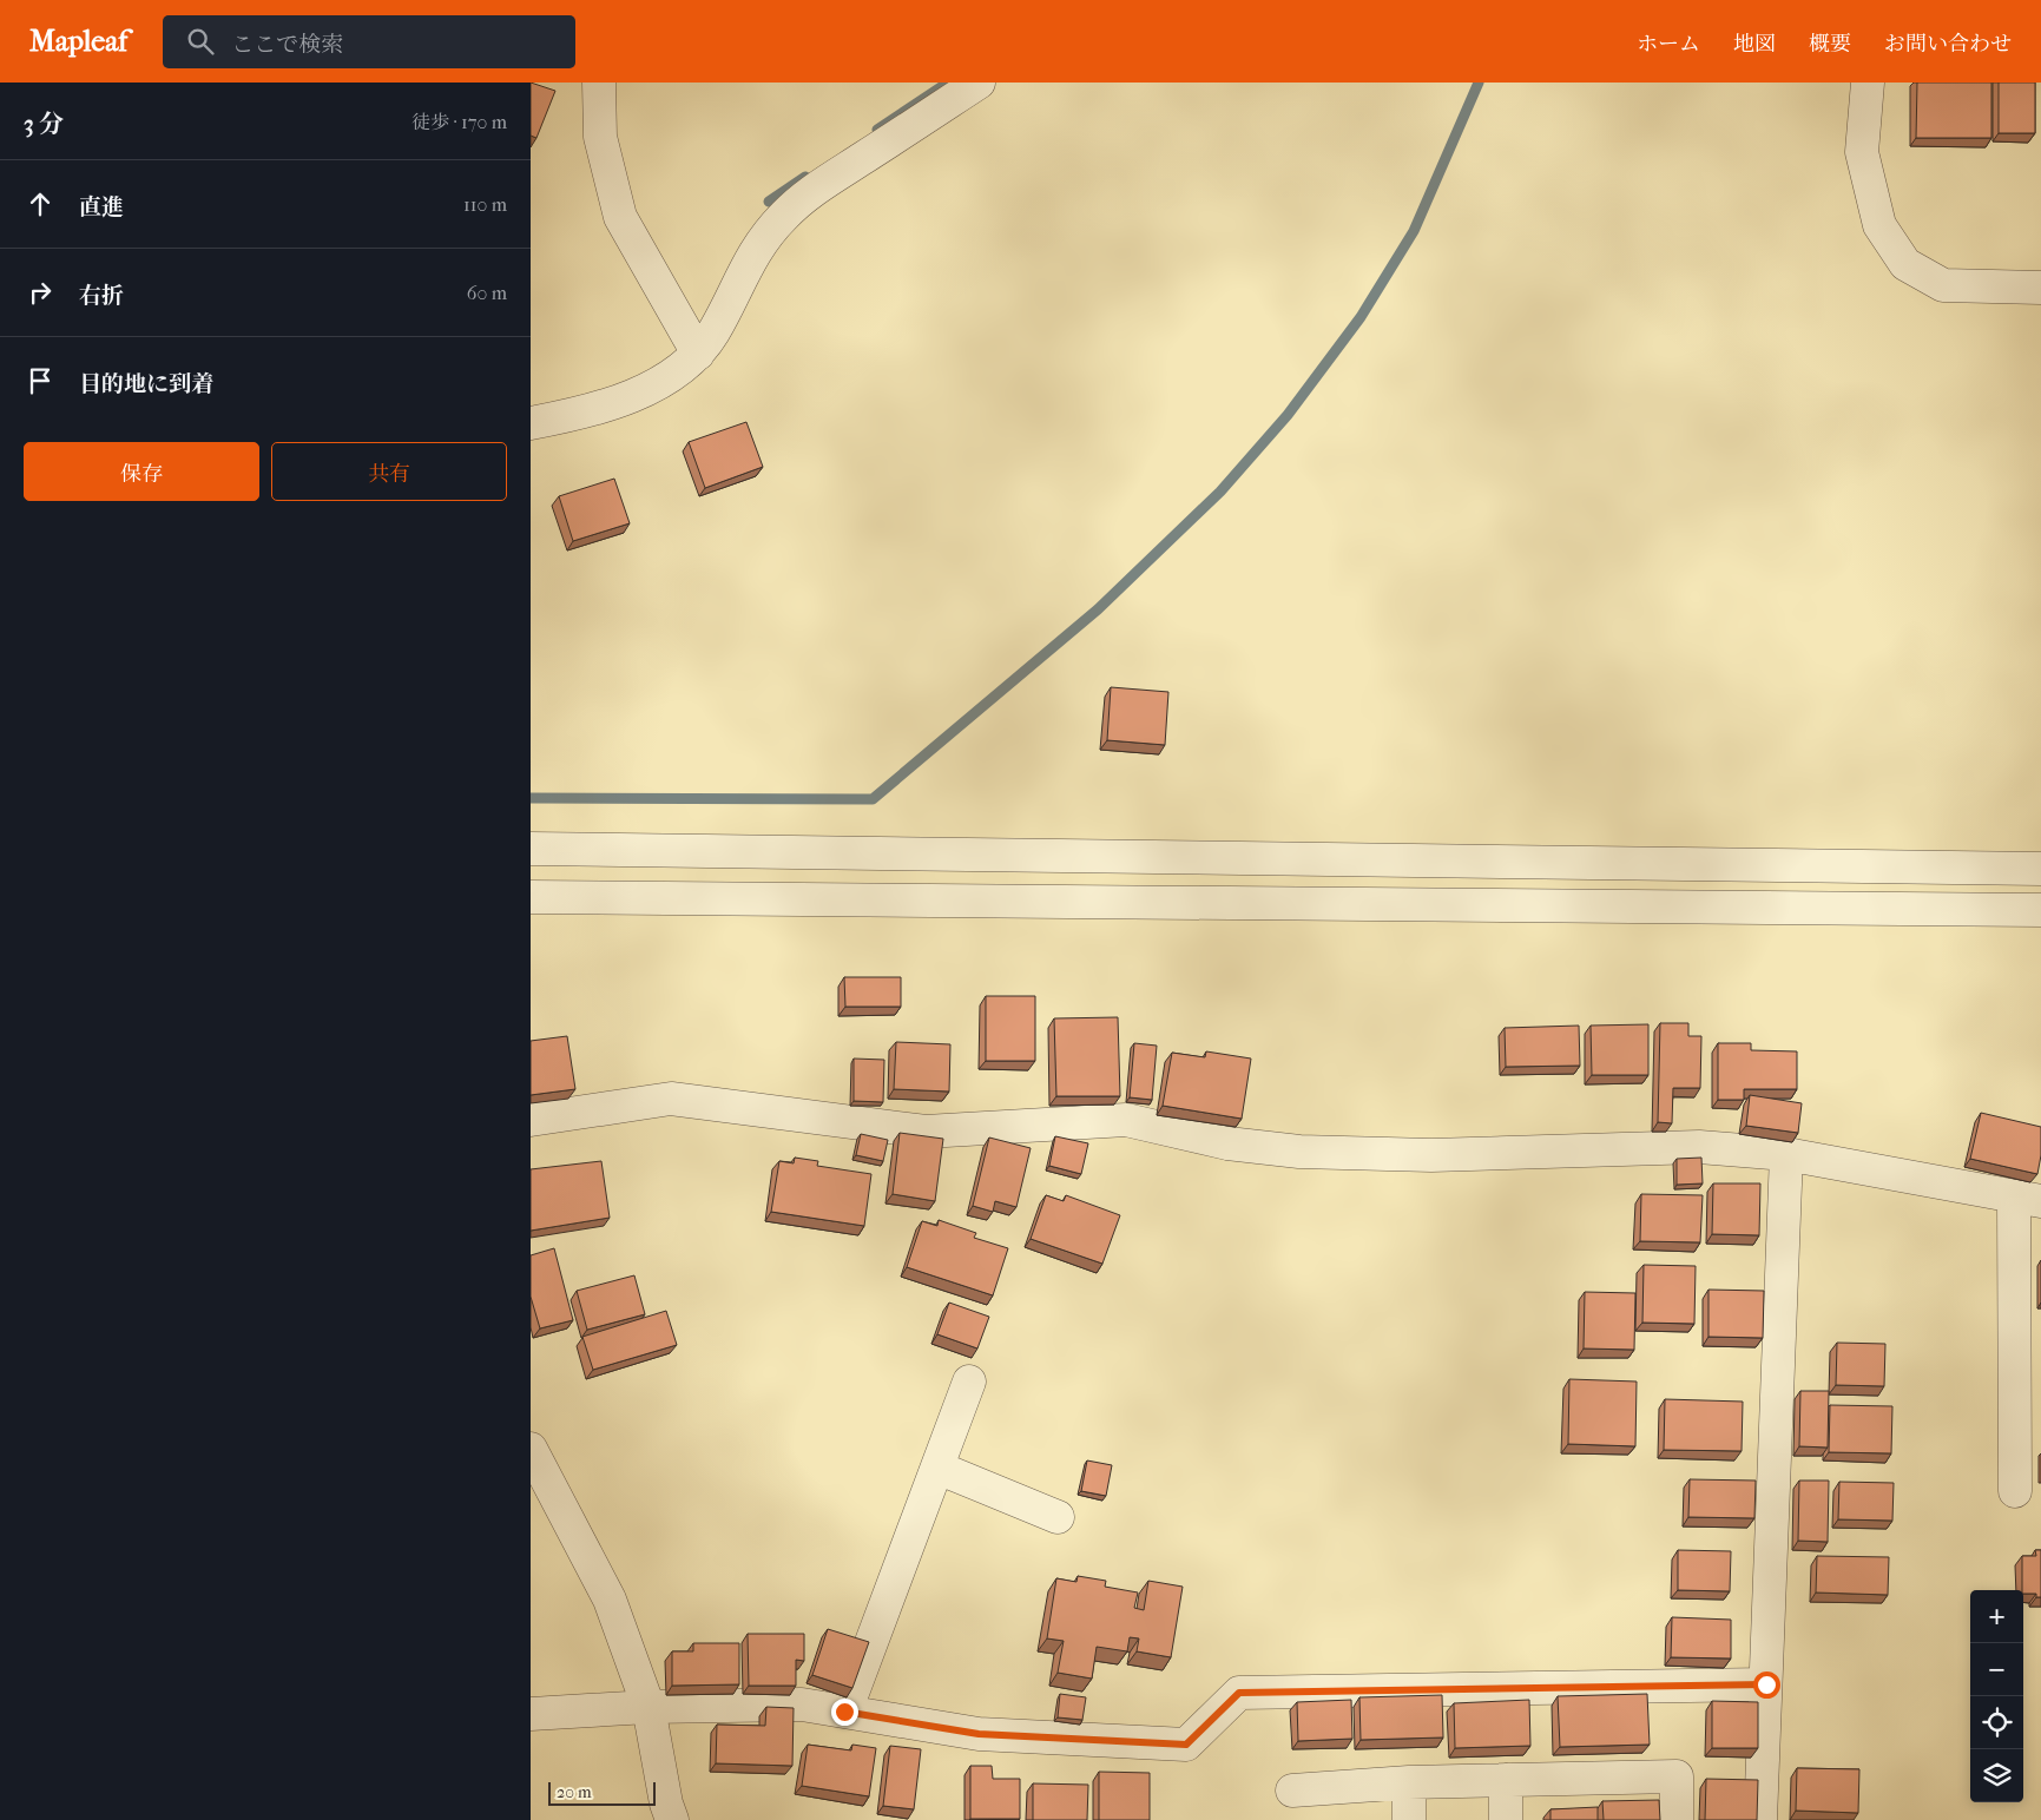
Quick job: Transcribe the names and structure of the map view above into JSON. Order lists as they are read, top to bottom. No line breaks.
{"scale_bar":"20 m","page":{"header":"Mapleaf","search":"ここで検索","nav":["ホーム","地図","概要","お問い合わせ"],"heading":["3 分","徒歩 · 170 m"],"list":[["直進","110 m"],["右折","60 m"],"目的地に到着"],"buttons":["保存","共有"],"map_buttons":["+","−"],"scale":"20 m"}}
